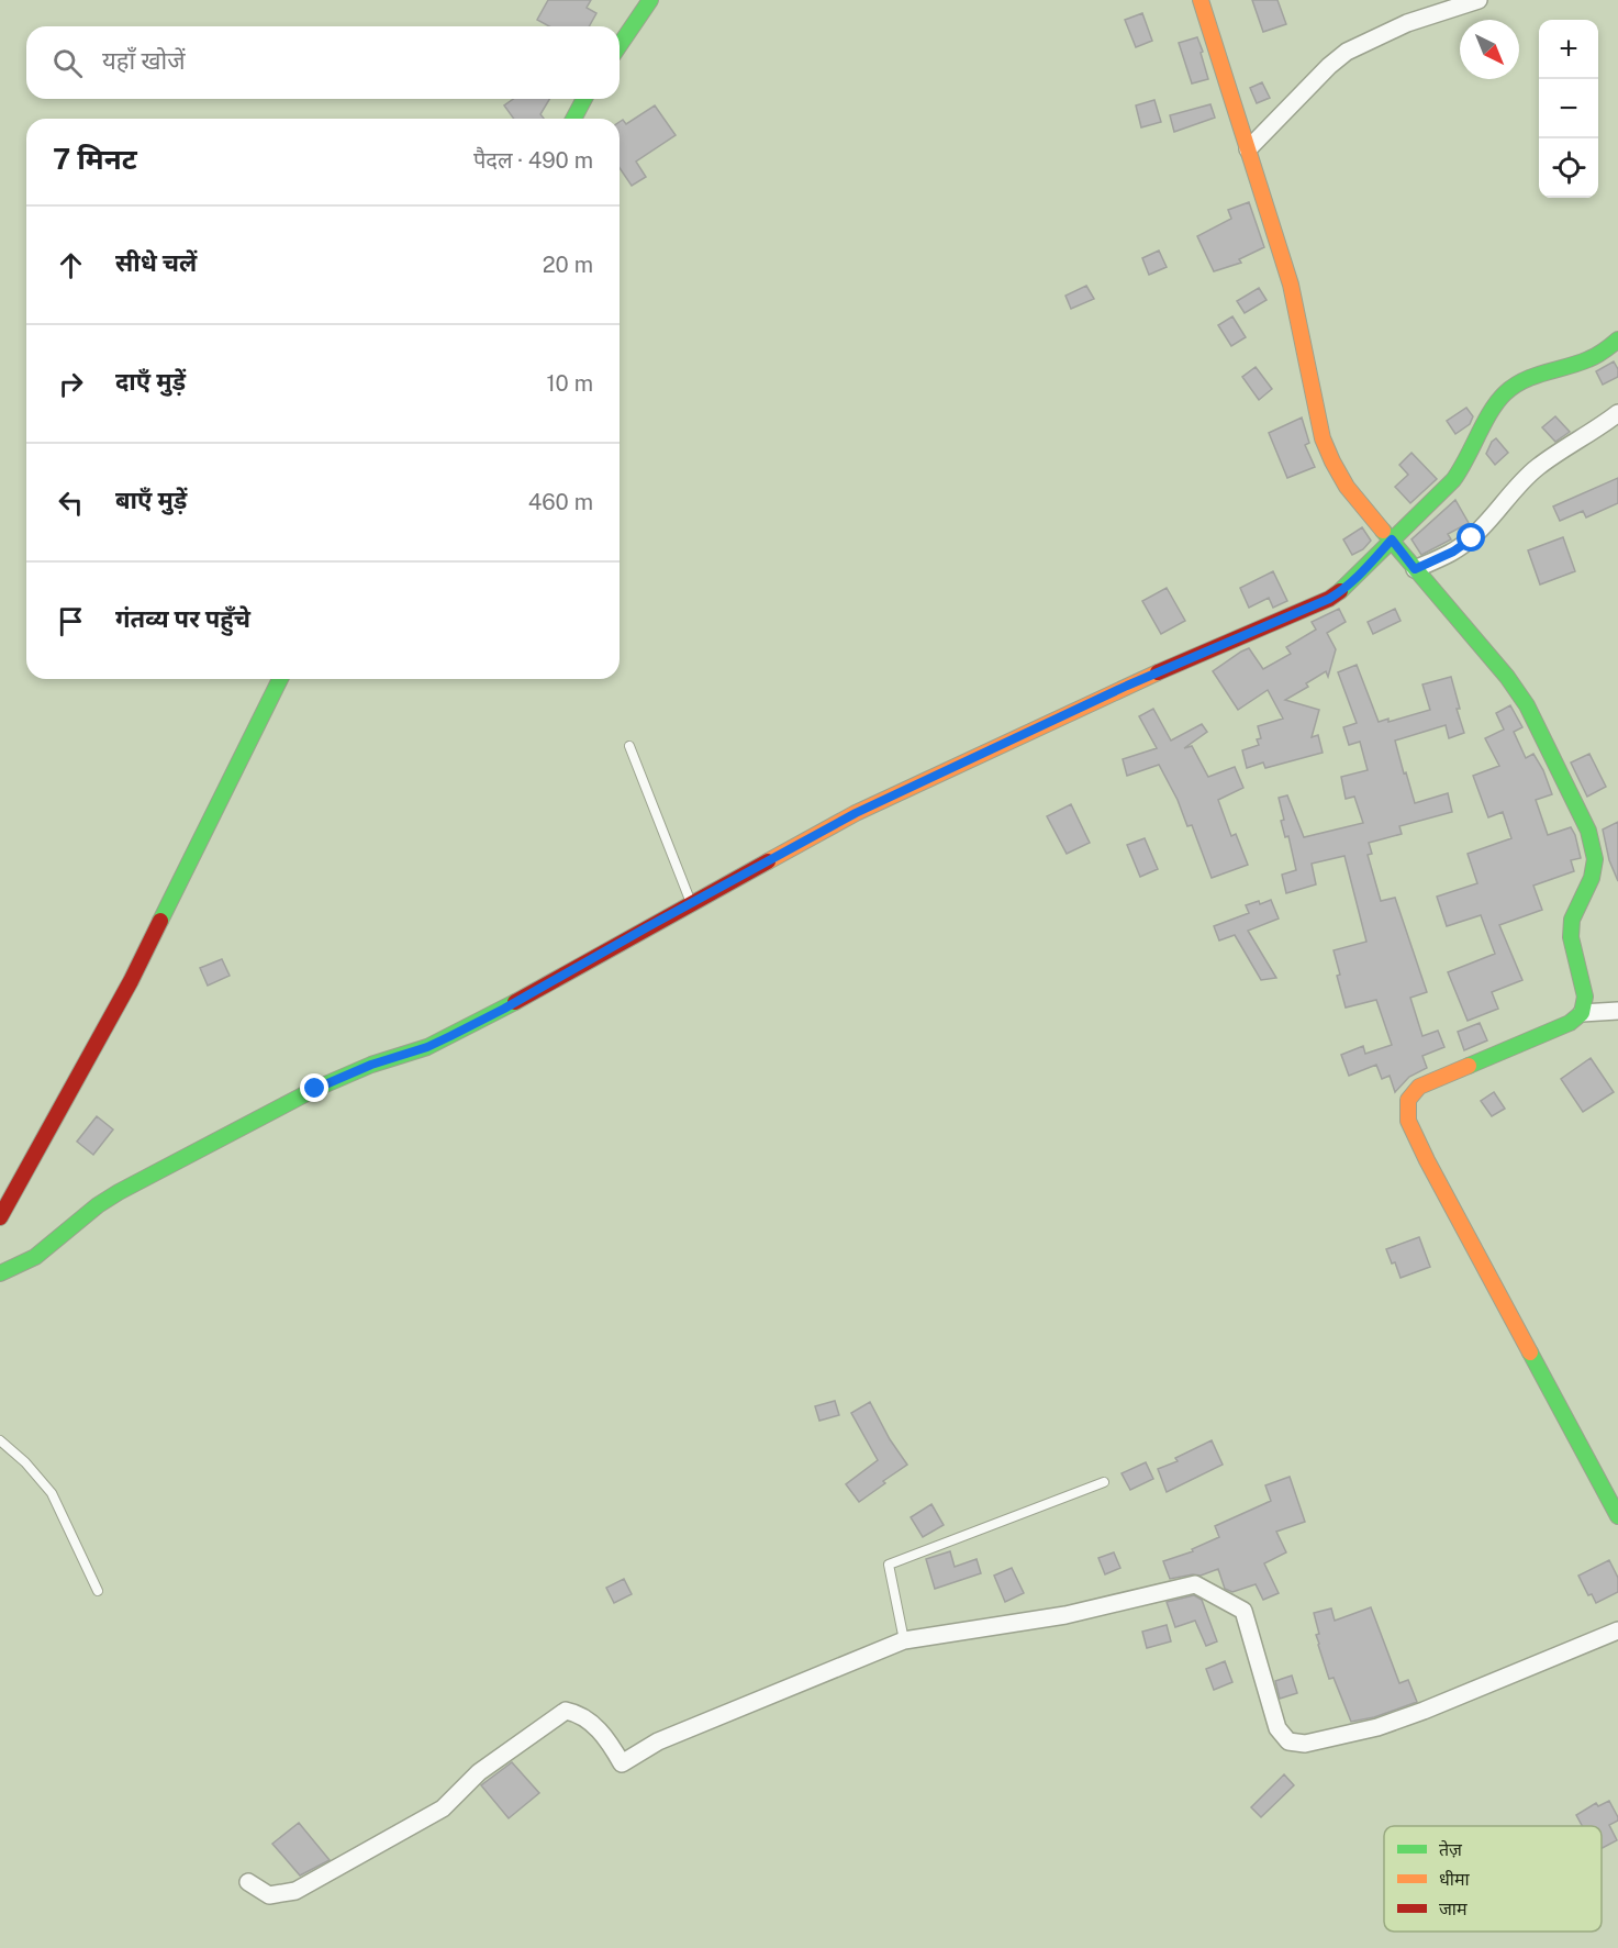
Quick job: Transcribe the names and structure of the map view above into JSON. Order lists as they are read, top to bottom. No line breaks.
{"legend":["तेज़","धीमा","जाम"],"north":"bottom right","page":{"map_buttons":["+","−"],"search":"यहाँ खोजें","heading":["7 मिनट","पैदल · 490 m"],"list":[["सीधे चलें","20 m"],["दाएँ मुड़ें","10 m"],["बाएँ मुड़ें","460 m"],"गंतव्य पर पहुँचे"]}}
